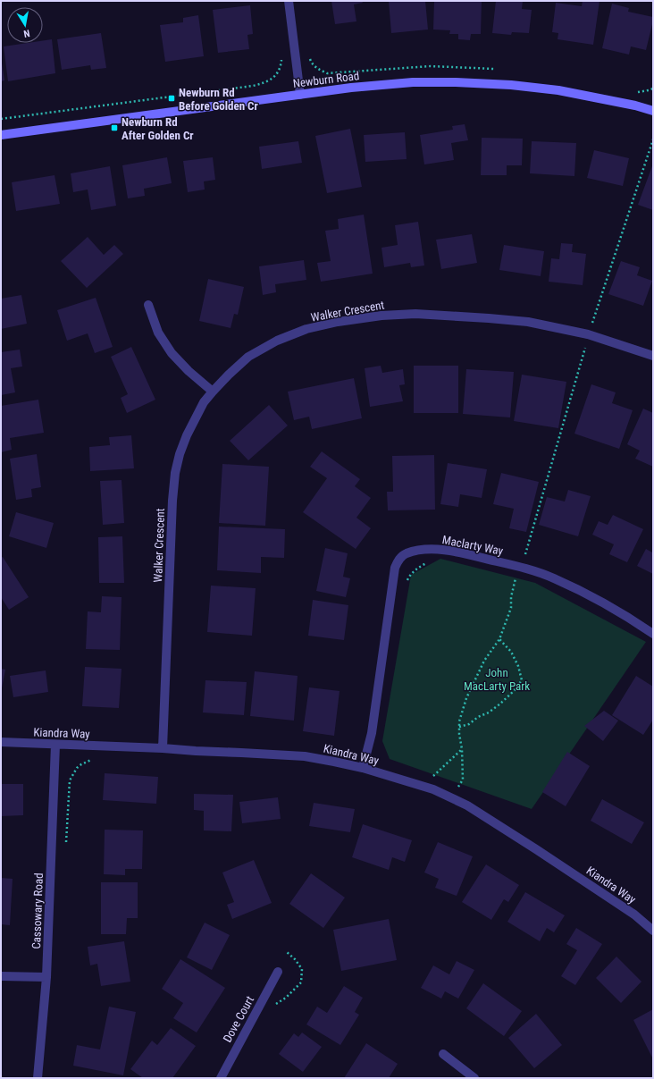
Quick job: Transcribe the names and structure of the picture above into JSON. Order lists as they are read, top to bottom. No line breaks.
{"streets":{"street":["Newburn Road","Walker Crescent","Maclarty Way","Kiandra Way","Cassowary Road","Dove Court"]},"crossings":[["Walker Crescent","Kiandra Way"],["Maclarty Way","Kiandra Way"],["Kiandra Way","Cassowary Road"]],"parks":["John MacLarty Park"],"places":{"transit":["Newburn Rd Before Golden Cr","Newburn Rd After Golden Cr"]},"north":"bottom"}
